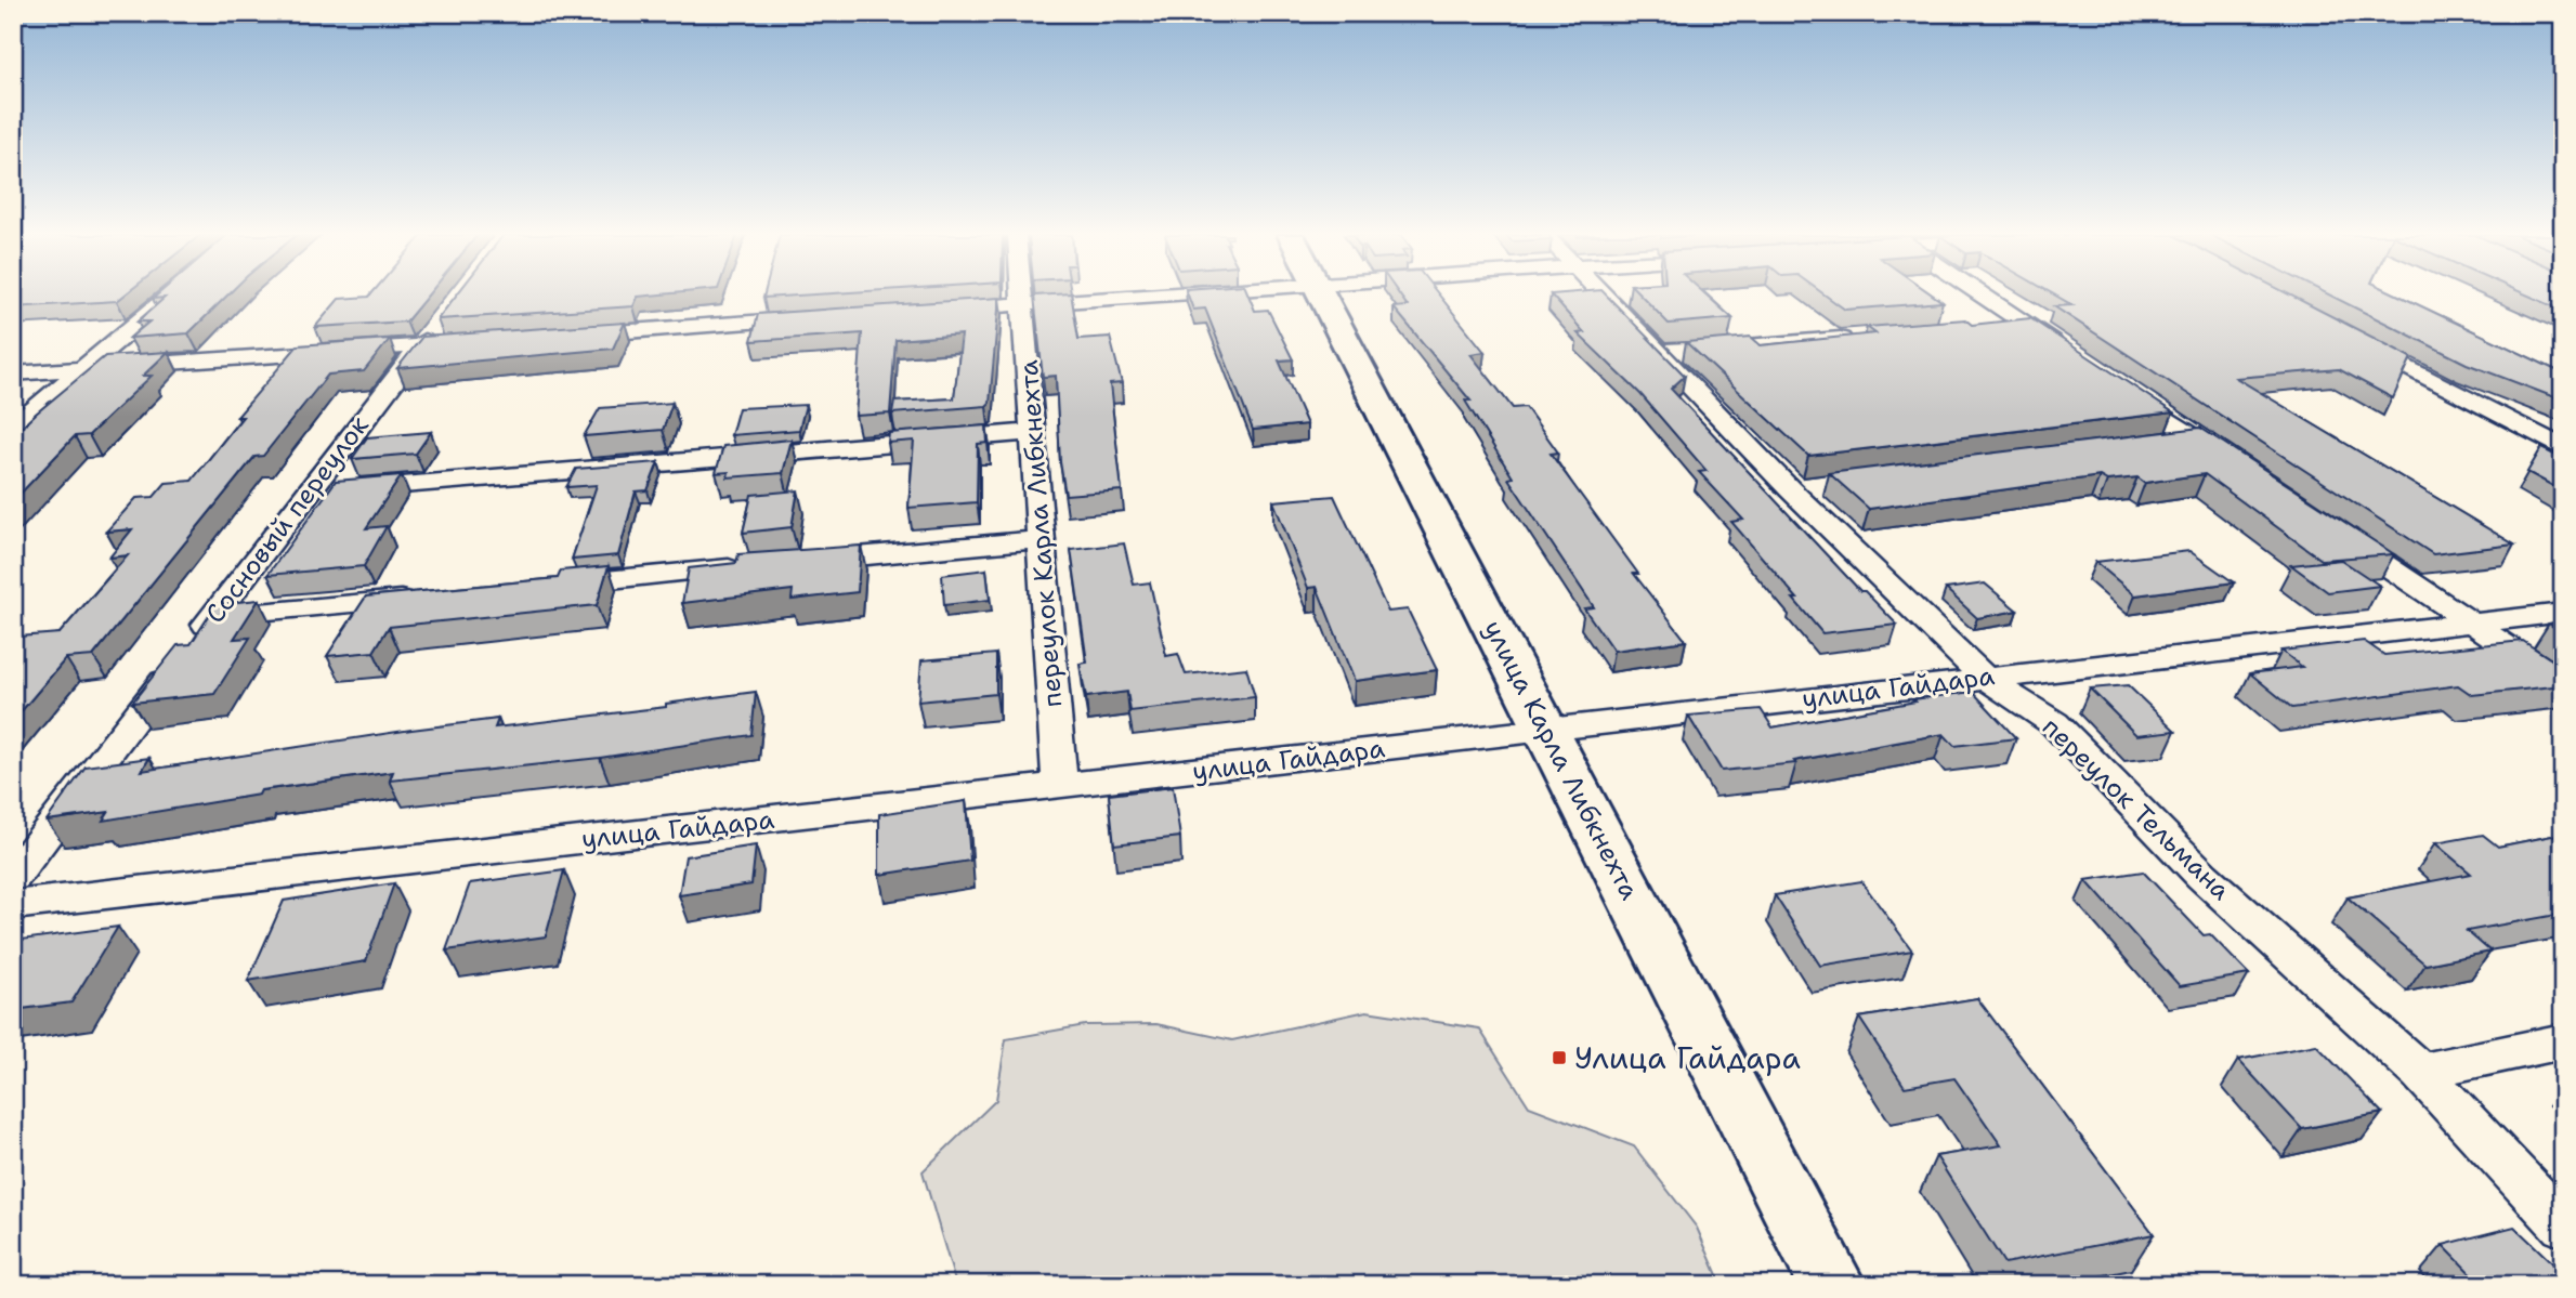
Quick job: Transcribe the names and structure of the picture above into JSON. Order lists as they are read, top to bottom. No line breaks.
{"streets":{"main road":["улица Карла Либкнехта"],"street":["Сосновый переулок","переулок Карла Либкнехта","улица Гайдара","переулок Тельмана"]},"crossings":[["переулок Карла Либкнехта","улица Гайдара"],["улица Гайдара","улица Карла Либкнехта"],["улица Гайдара","переулок Тельмана"]],"places":{"transit":["Улица Гайдара"]}}
